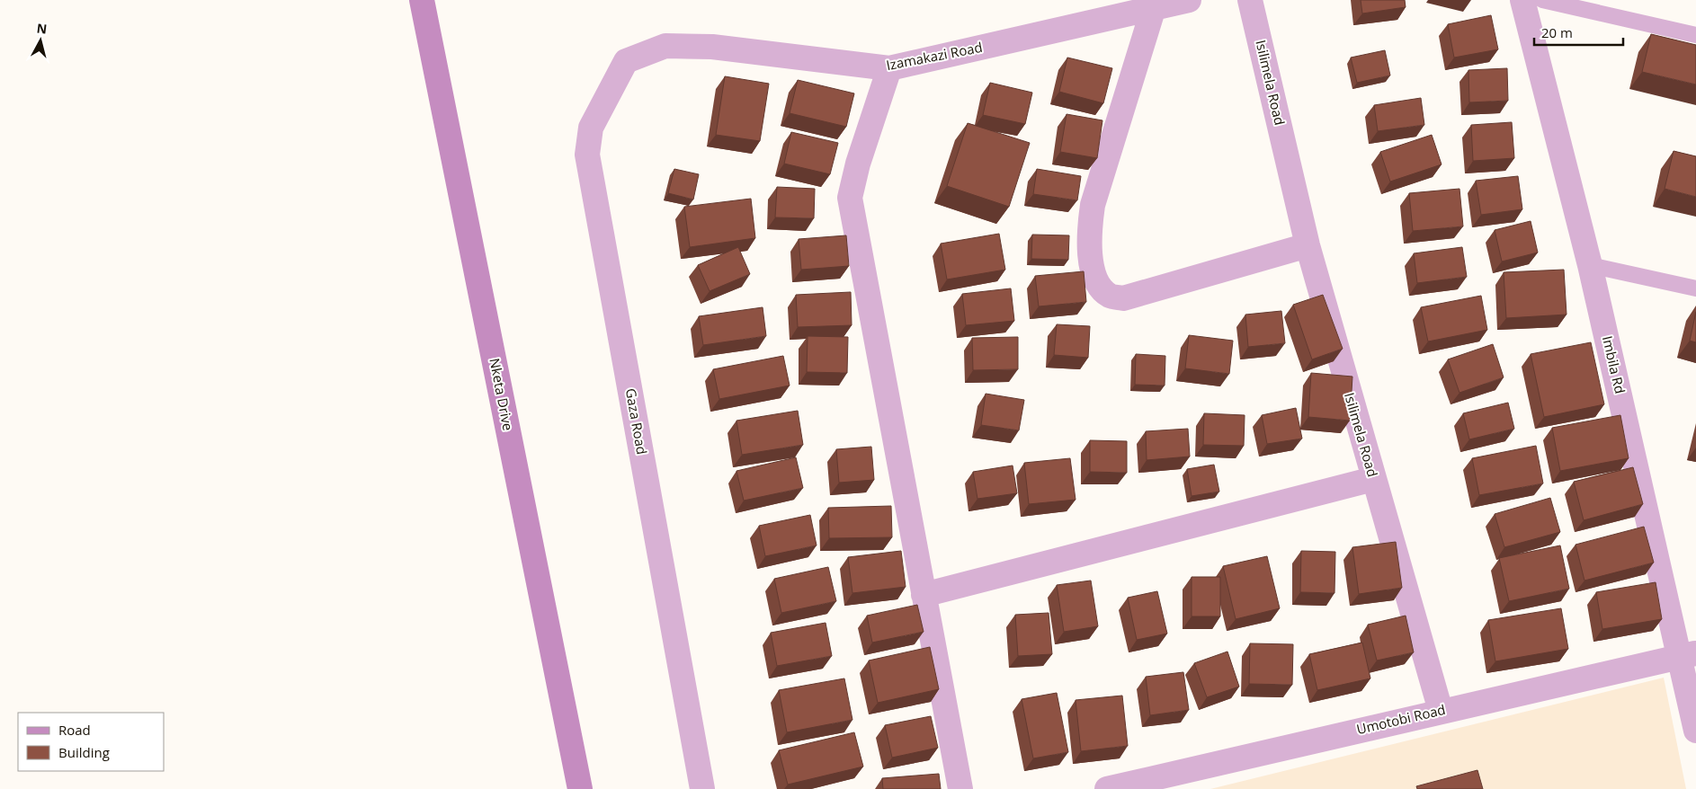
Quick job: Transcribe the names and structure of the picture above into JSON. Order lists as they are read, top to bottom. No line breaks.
{"streets":{"street":["Izamakazi Road","Isilimela Road","Imbila Rd","Nketa Drive","Gaza Road","Umotobi Road"]},"crossings":[["Izamakazi Road","Gaza Road"],["Isilimela Road","Umotobi Road"],["Imbila Rd","Umotobi Road"]],"legend":["Road","Building"],"scale_bar":"20 m","north":"top"}
